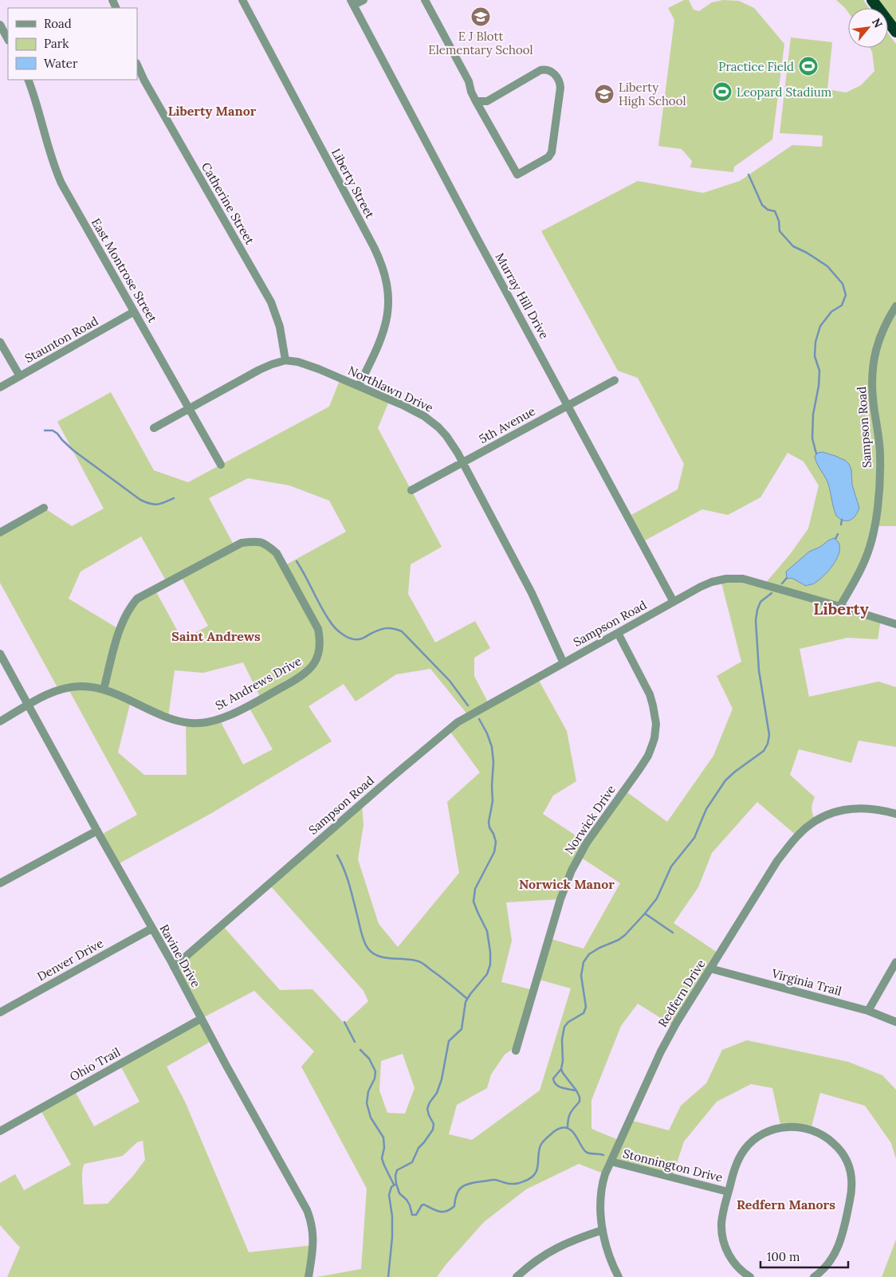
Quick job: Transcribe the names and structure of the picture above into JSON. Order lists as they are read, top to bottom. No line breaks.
{"streets":{"street":["Liberty Street","Catherine Street","East Montrose Street","Murray Hill Drive","Staunton Road","Northlawn Drive","5th Avenue","Sampson Road","St Andrews Drive","Norwick Drive","Ravine Drive","Denver Drive","Virginia Trail","Redfern Drive","Ohio Trail","Stonnington Drive"]},"crossings":[["Liberty Street","Northlawn Drive"],["Catherine Street","Northlawn Drive"],["East Montrose Street","Staunton Road"],["Murray Hill Drive","5th Avenue"],["Murray Hill Drive","Sampson Road"],["Northlawn Drive","5th Avenue"],["Northlawn Drive","Sampson Road"],["Sampson Road","Norwick Drive"],["Sampson Road","Ravine Drive"],["St Andrews Drive","Ravine Drive"],["Ravine Drive","Denver Drive"],["Ravine Drive","Ohio Trail"],["Virginia Trail","Redfern Drive"],["Redfern Drive","Stonnington Drive"]],"districts":["Liberty Manor","Liberty","Saint Andrews","Norwick Manor","Redfern Manors"],"places":{"school or university":["E J Blott Elementary School","Liberty High School"],"sports":["Practice Field","Leopard Stadium"]},"legend":["Road","Park","Water"],"scale_bar":"100 m","north":"top right"}
